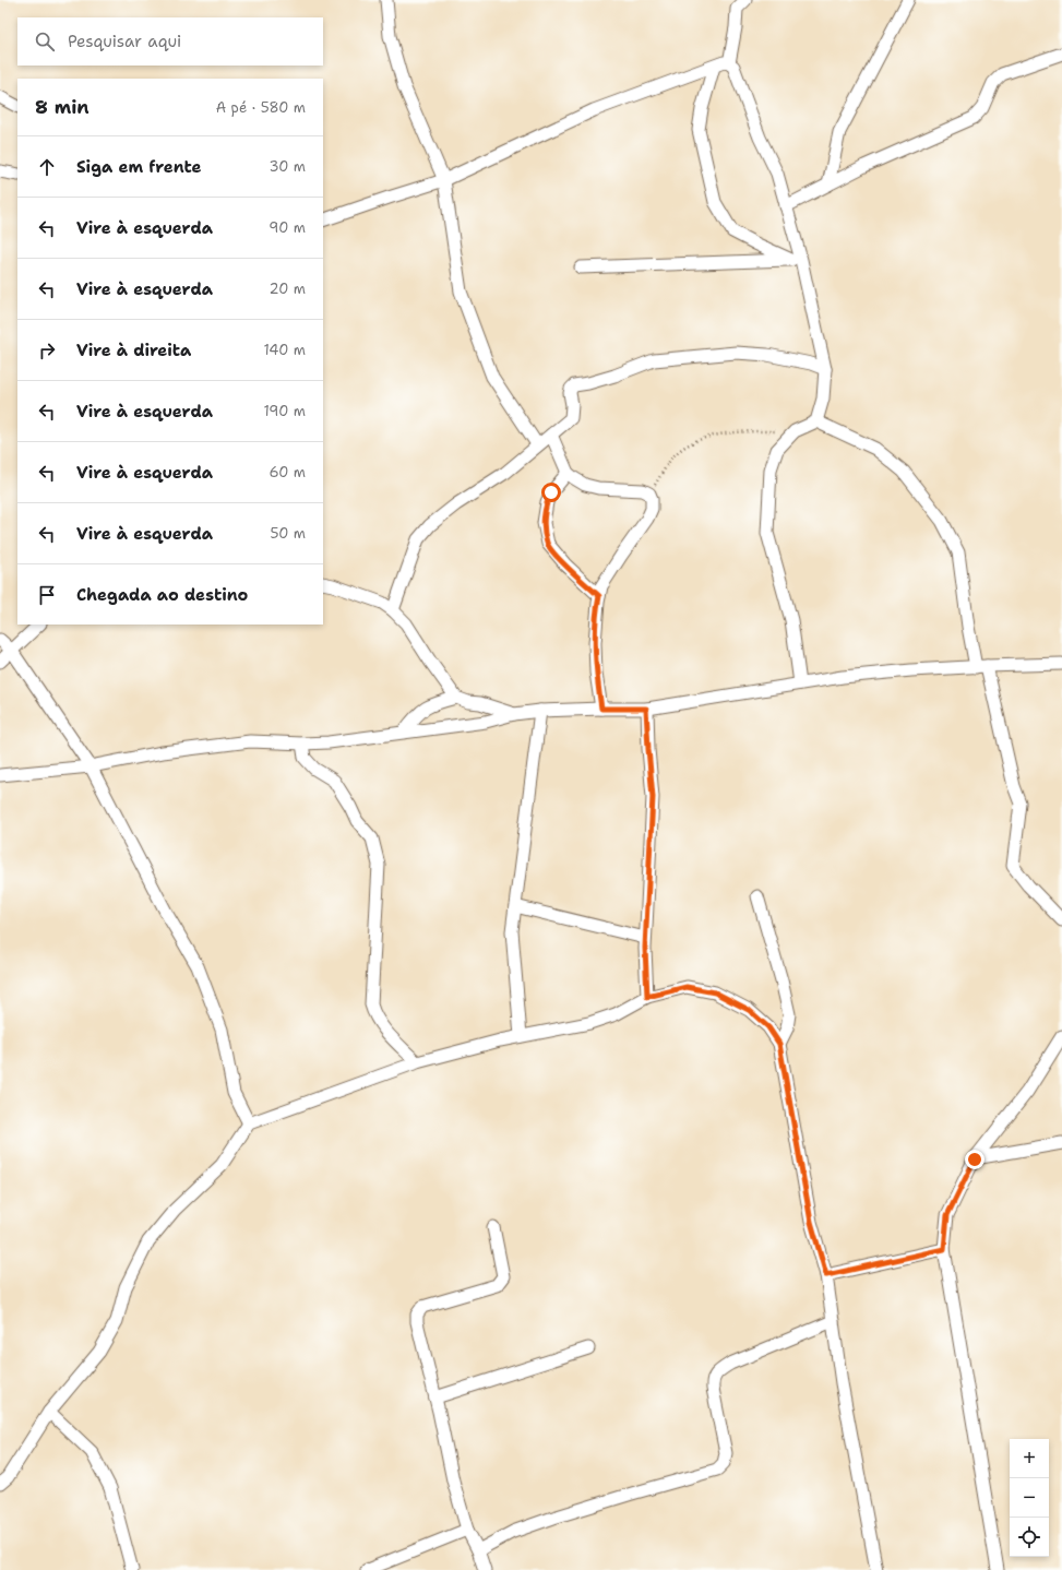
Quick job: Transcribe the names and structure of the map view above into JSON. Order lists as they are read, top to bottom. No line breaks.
{"page":{"search":"Pesquisar aqui","heading":["8 min","A pé · 580 m"],"list":[["Siga em frente","30 m"],["Vire à esquerda","90 m"],["Vire à esquerda","20 m"],["Vire à direita","140 m"],["Vire à esquerda","190 m"],["Vire à esquerda","60 m"],["Vire à esquerda","50 m"],"Chegada ao destino"],"map_buttons":["+","−"]}}
